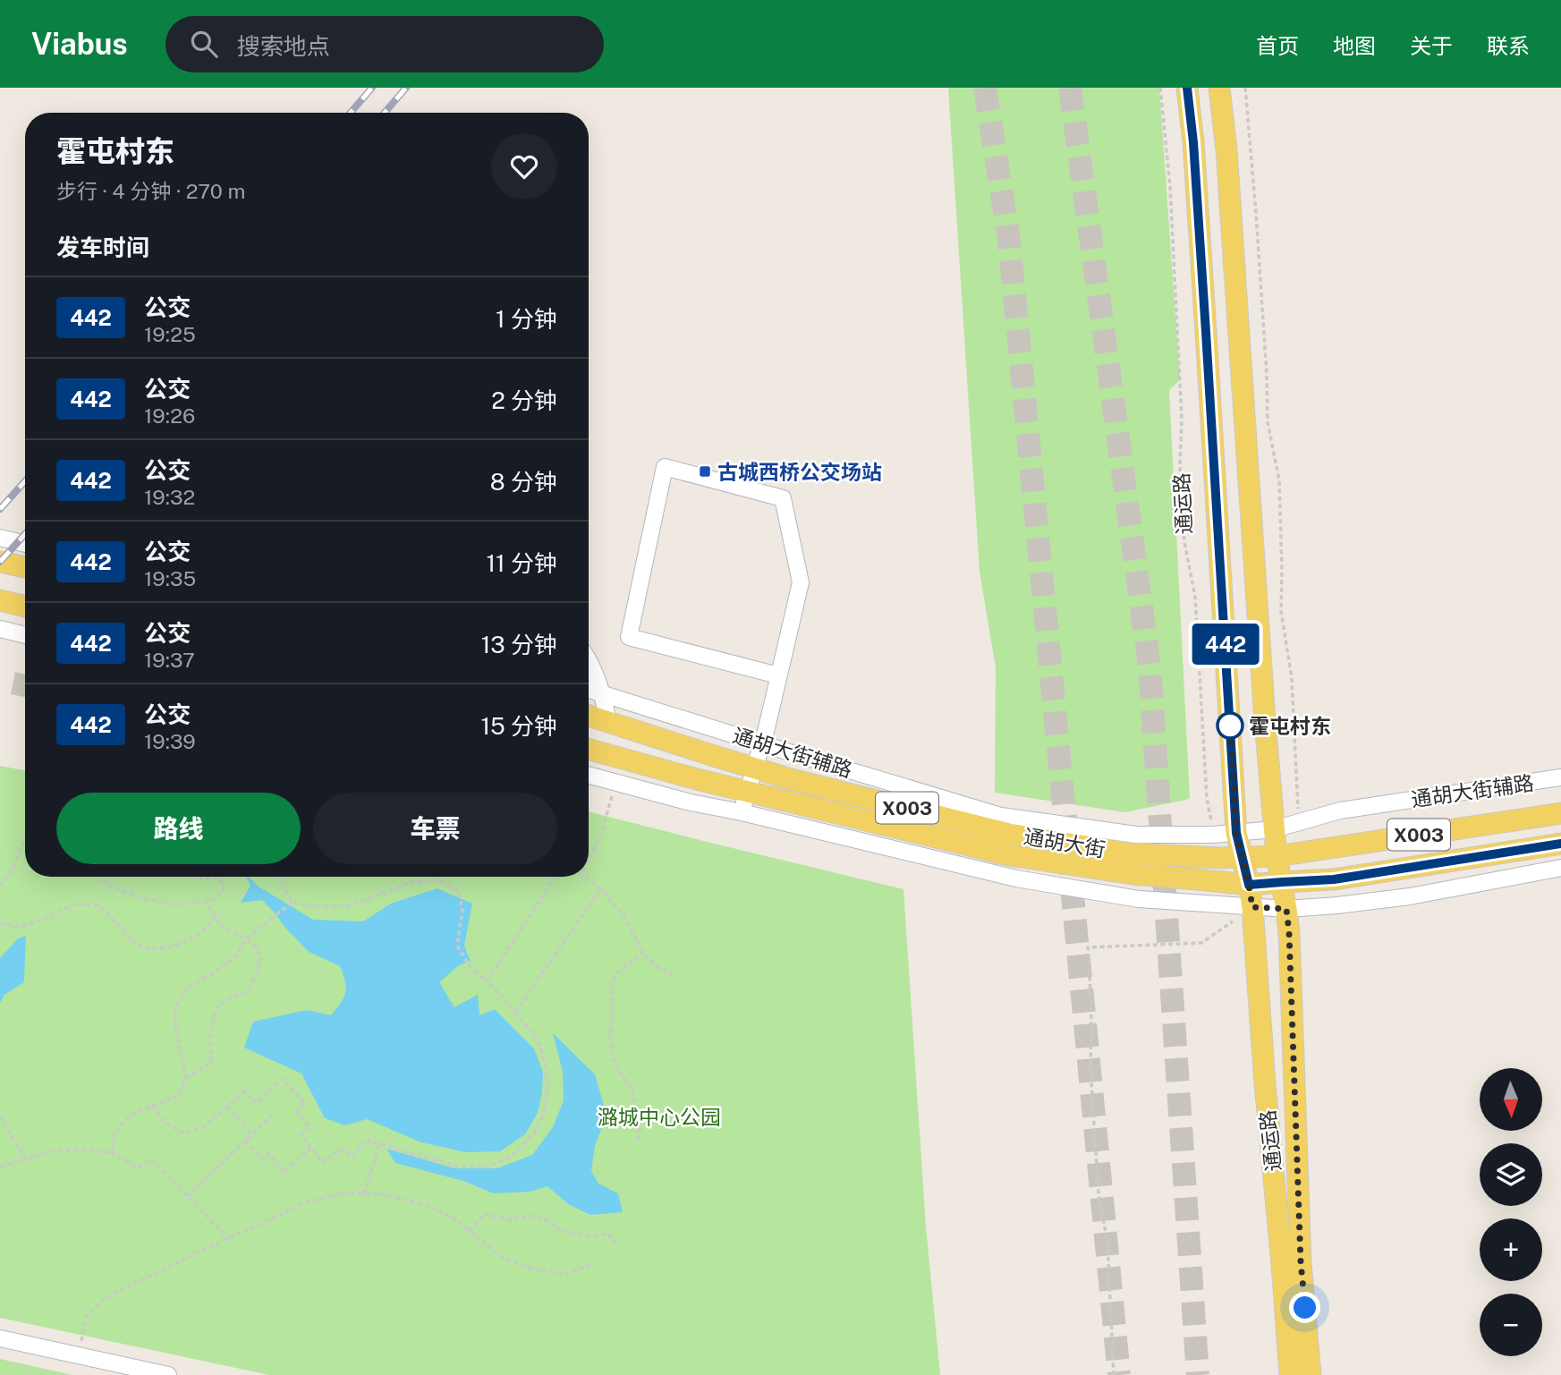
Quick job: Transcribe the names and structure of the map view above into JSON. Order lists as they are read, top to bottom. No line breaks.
{"streets":{"main road":["通运路","X003","通胡大街"],"street":["通胡大街辅路"]},"crossings":[["通运路","通胡大街辅路"],["通运路","通胡大街"]],"parks":["潞城中心公园"],"places":{"transit":["古城西桥公交场站"],"other":["霍屯村东"]},"lines":["bus line 442"],"north":"bottom","page":{"header":"Viabus","search":"搜索地点","nav":["首页","地图","关于","联系"],"on_map":"442","heading":[["霍屯村东","步行 · 4 分钟 · 270 m"],"发车时间"],"list":[{"mark":"442","name":"公交","note":"19:25","value":"1 分钟"},{"mark":"442","name":"公交","note":"19:26","value":"2 分钟"},{"mark":"442","name":"公交","note":"19:32","value":"8 分钟"},{"mark":"442","name":"公交","note":"19:35","value":"11 分钟"},{"mark":"442","name":"公交","note":"19:37","value":"13 分钟"},{"mark":"442","name":"公交","note":"19:39","value":"15 分钟"}],"buttons":["路线","车票"],"map_buttons":["+","−"]}}
